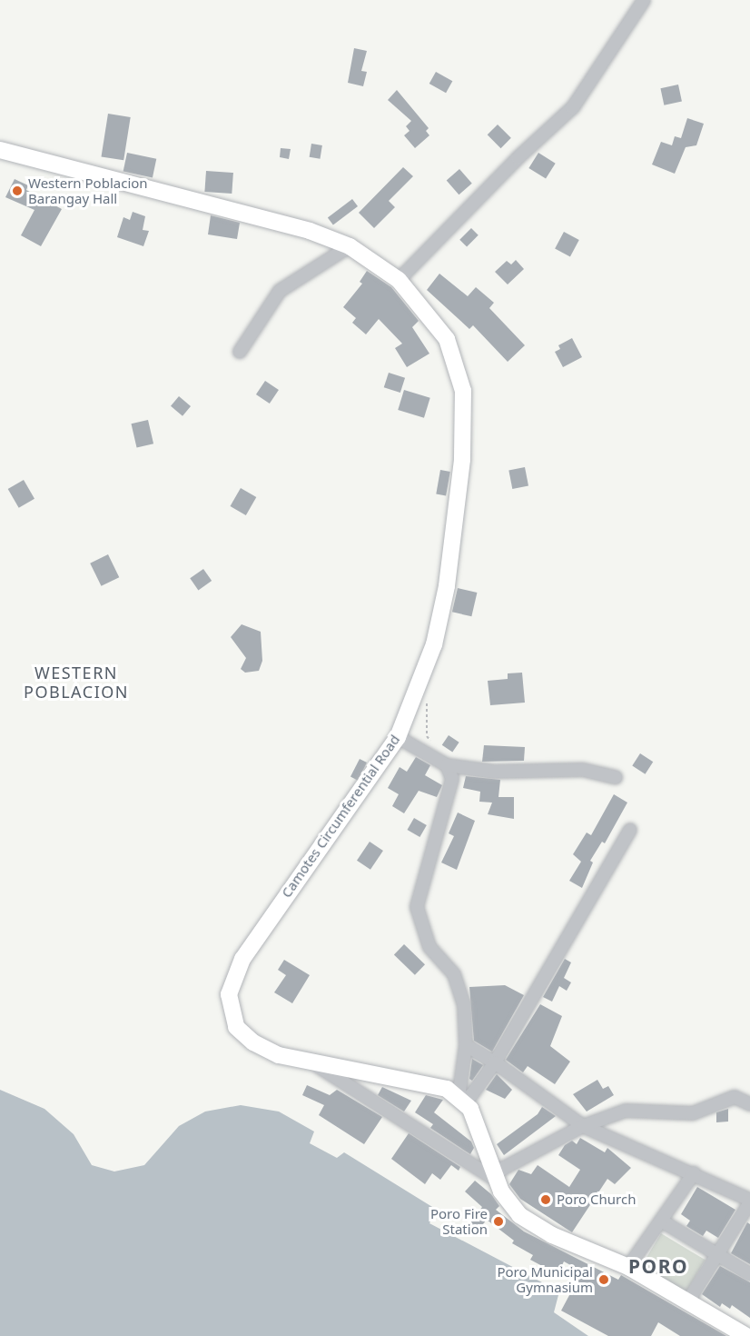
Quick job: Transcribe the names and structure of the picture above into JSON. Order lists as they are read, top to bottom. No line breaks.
{"streets":{"main road":["Camotes Circumferential Road"]},"districts":["WESTERN POBLACION","PORO"],"places":["Western Poblacion Barangay Hall","Poro Church","Poro Fire Station","Poro Municipal Gymnasium"]}
